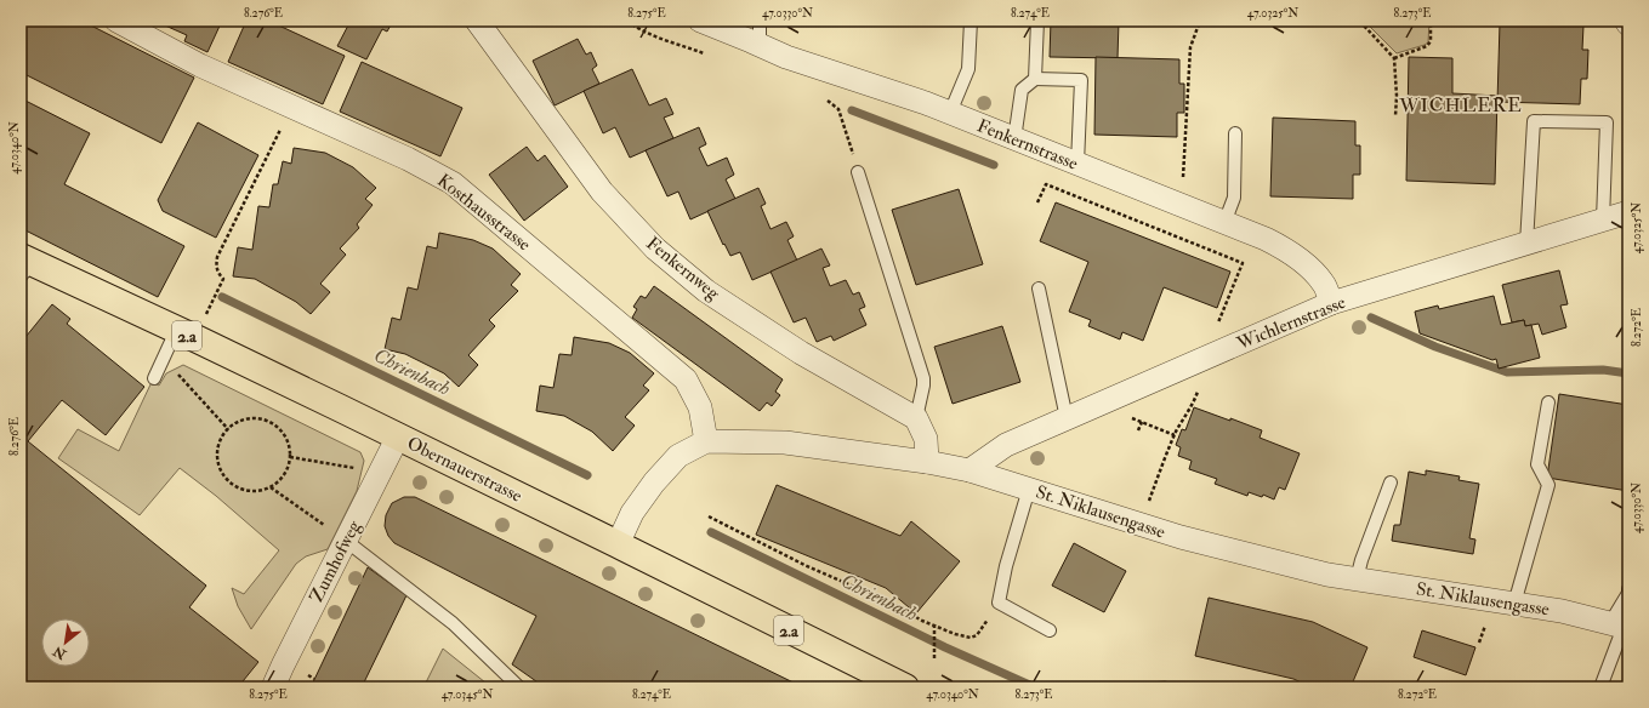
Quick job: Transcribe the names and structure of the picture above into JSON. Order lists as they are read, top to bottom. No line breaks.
{"streets":{"main road":["2.a","Obernauerstrasse"],"street":["Fenkernstrasse","Kosthausstrasse","Fenkernweg","Wichlernstrasse","St. Niklausengasse","Zumhofweg"]},"crossings":[["Fenkernstrasse","Wichlernstrasse"],["Kosthausstrasse","St. Niklausengasse"],["Wichlernstrasse","St. Niklausengasse"],["Obernauerstrasse","St. Niklausengasse"],["Obernauerstrasse","Zumhofweg"]],"districts":["WICHLERE"],"water":["Chrienbach"],"north":"bottom left","coordinates":["8.276°E","8.275°E","47.0330°N","8.274°E","47.0325°N","8.273°E","47.0340°N","8.272°E","47.0345°N"]}
